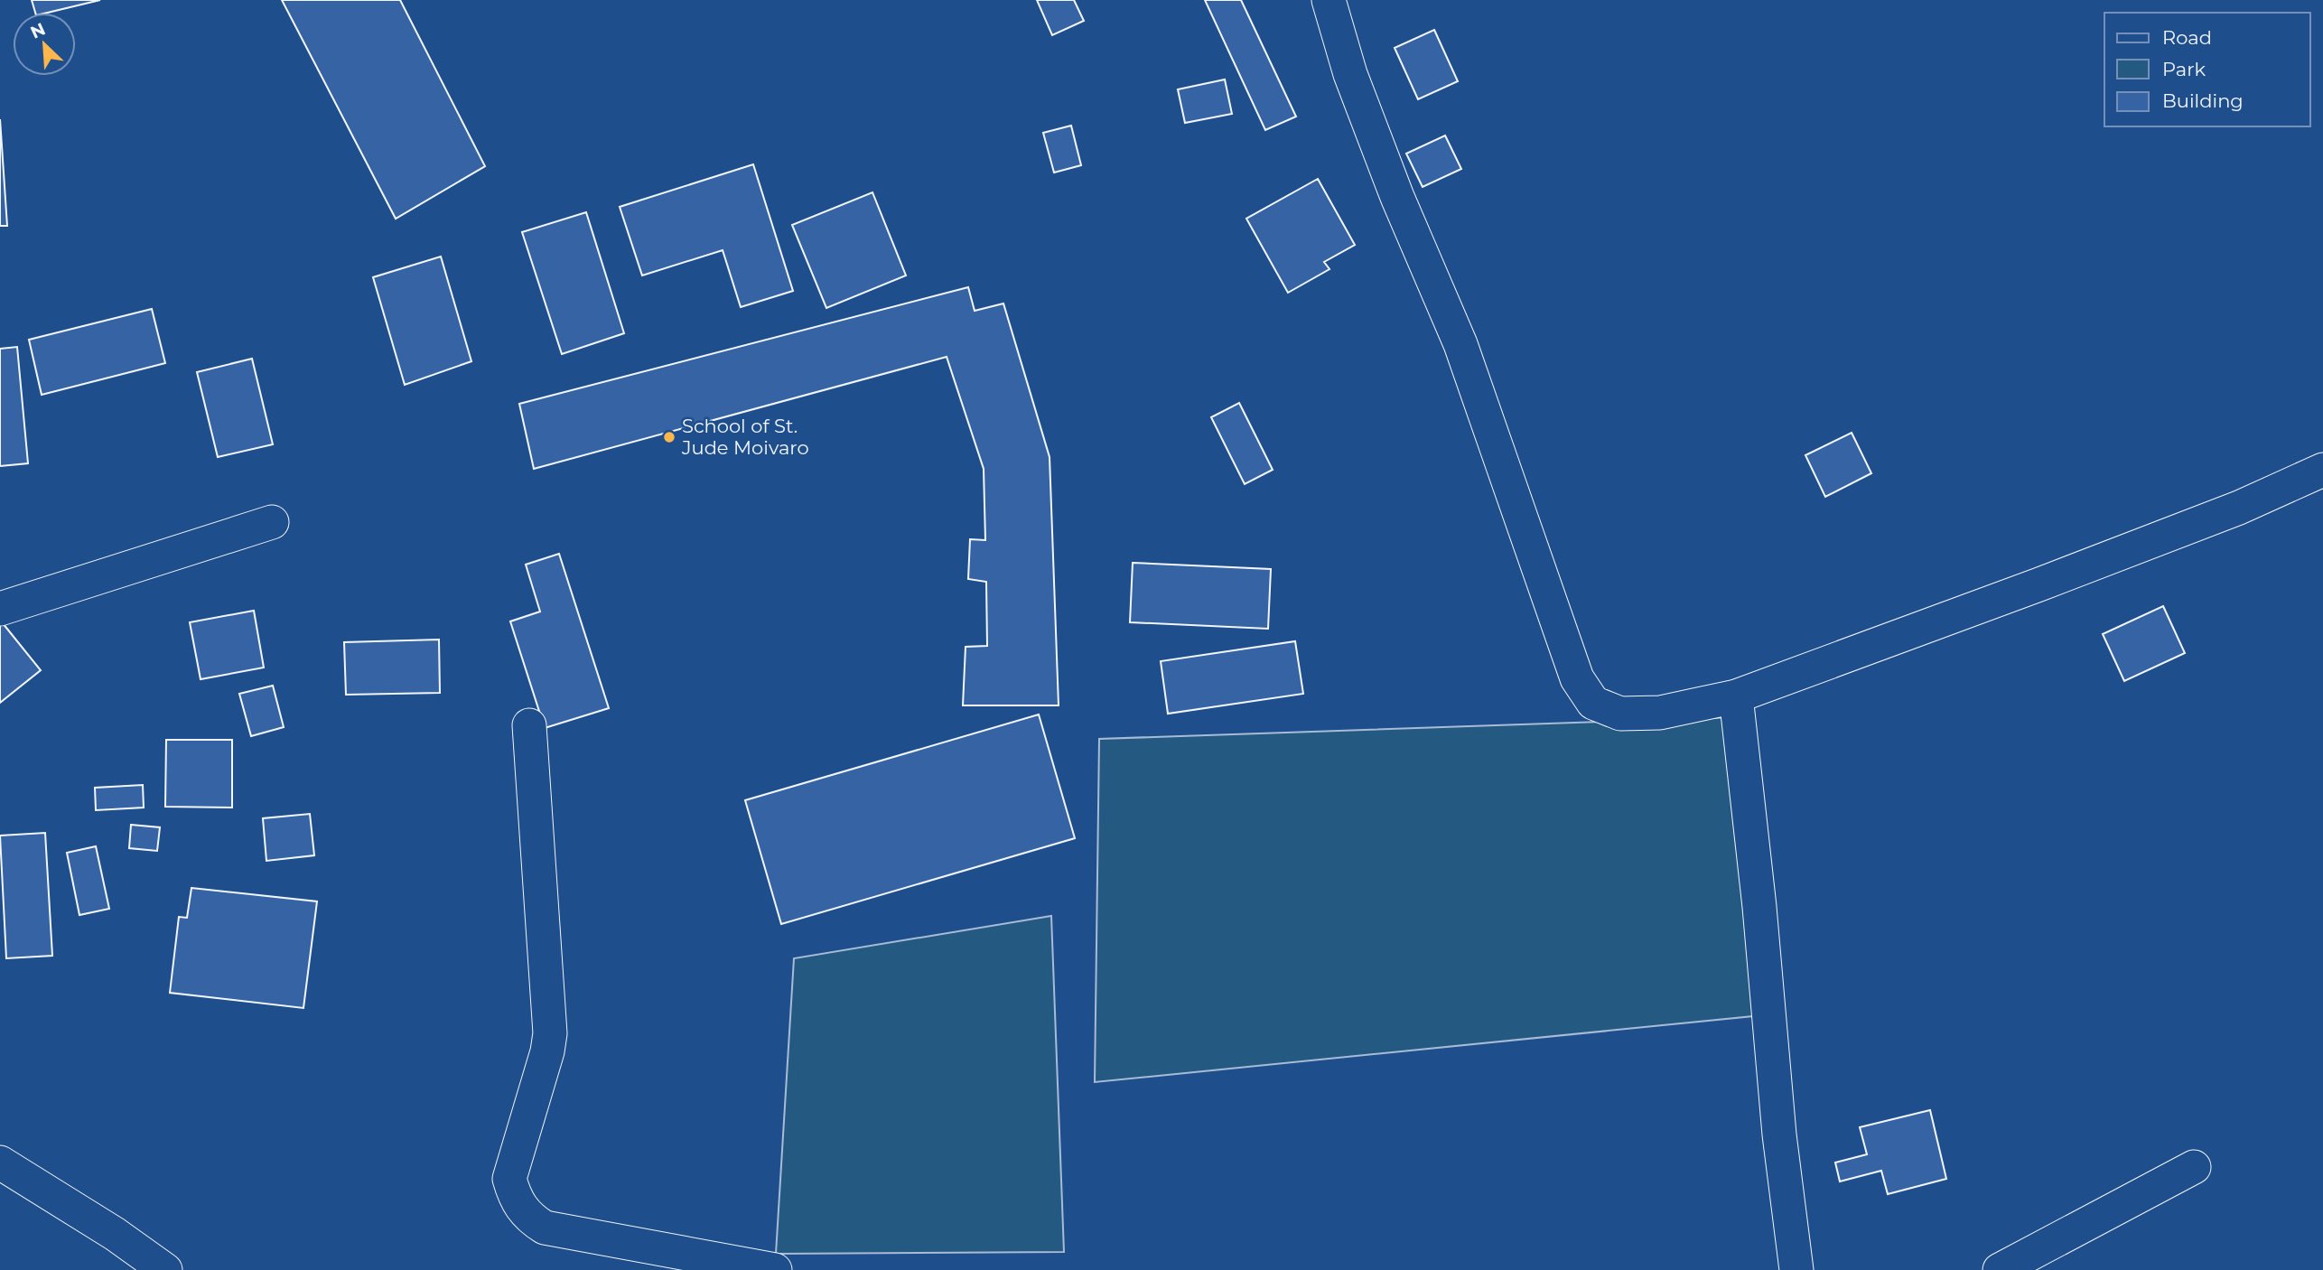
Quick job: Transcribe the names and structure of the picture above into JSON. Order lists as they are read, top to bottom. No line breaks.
{"places":["School of St. Jude Moivaro"],"legend":["Road","Park","Building"],"north":"top left"}
